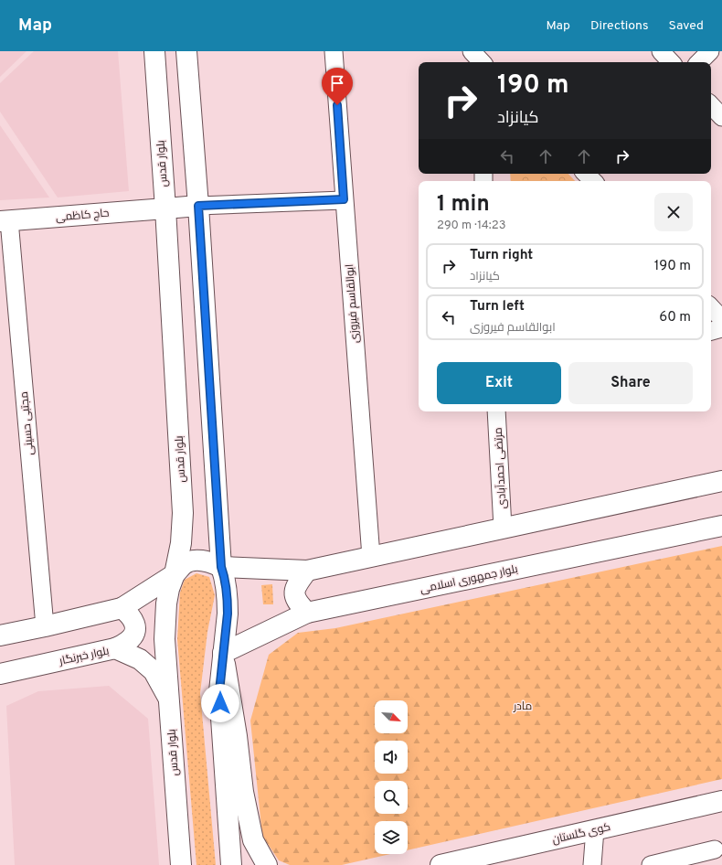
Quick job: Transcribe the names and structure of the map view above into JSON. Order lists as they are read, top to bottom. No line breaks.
{"streets":{"main road":["بلوار قدس","حاج کاظمی","بلوار جمهوری اسلامی","بلوار خبرنگار","کوی گلستان"],"street":["ابوالقاسم فیروزی","مجتبی حسینی","مرتضی احمدآبادی"]},"crossings":[["بلوار قدس","حاج کاظمی"],["بلوار قدس","بلوار خبرنگار"],["حاج کاظمی","مجتبی حسینی"]],"parks":["مادر"],"north":"bottom right","page":{"header":"Map","nav":["Map","Directions","Saved"],"turn":["190 m","کیانزاد"],"heading":["1 min","290 m · 14:23"],"list":[{"name":"Turn right","note":"کیانزاد","value":"190 m"},{"name":"Turn left","note":"ابوالقاسم فیروزی","value":"60 m"}],"buttons":["Exit","Share"]}}
